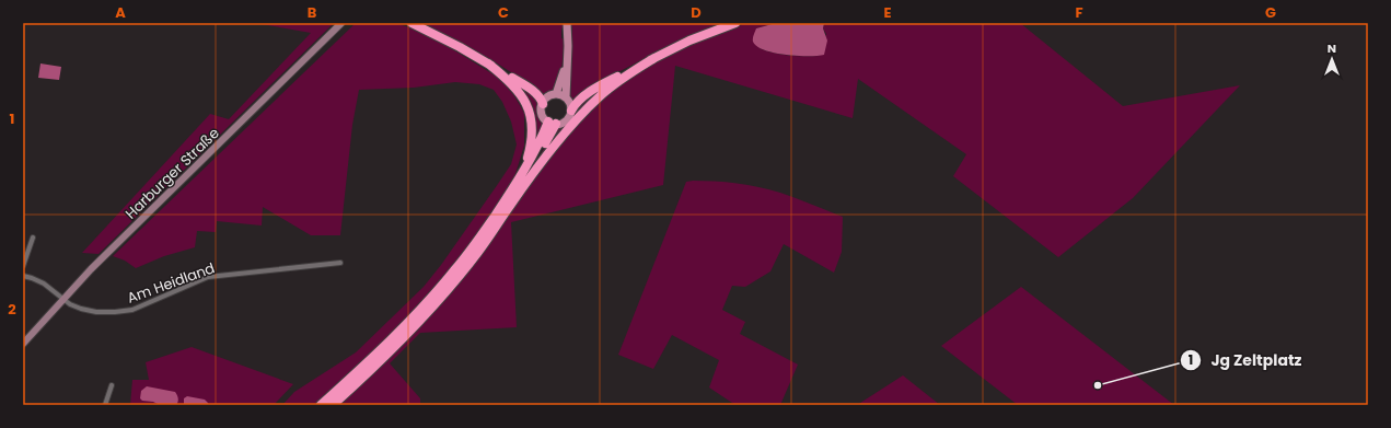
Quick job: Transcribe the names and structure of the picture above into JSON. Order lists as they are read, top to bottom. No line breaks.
{"streets":{"street":["Harburger Straße","Am Heidland"]},"crossings":[["Harburger Straße","Am Heidland"]],"places":["Jg Zeltplatz"],"north":"top","grid":{"columns":["A","B","C","D","E","F","G"],"rows":["1","2"]}}
